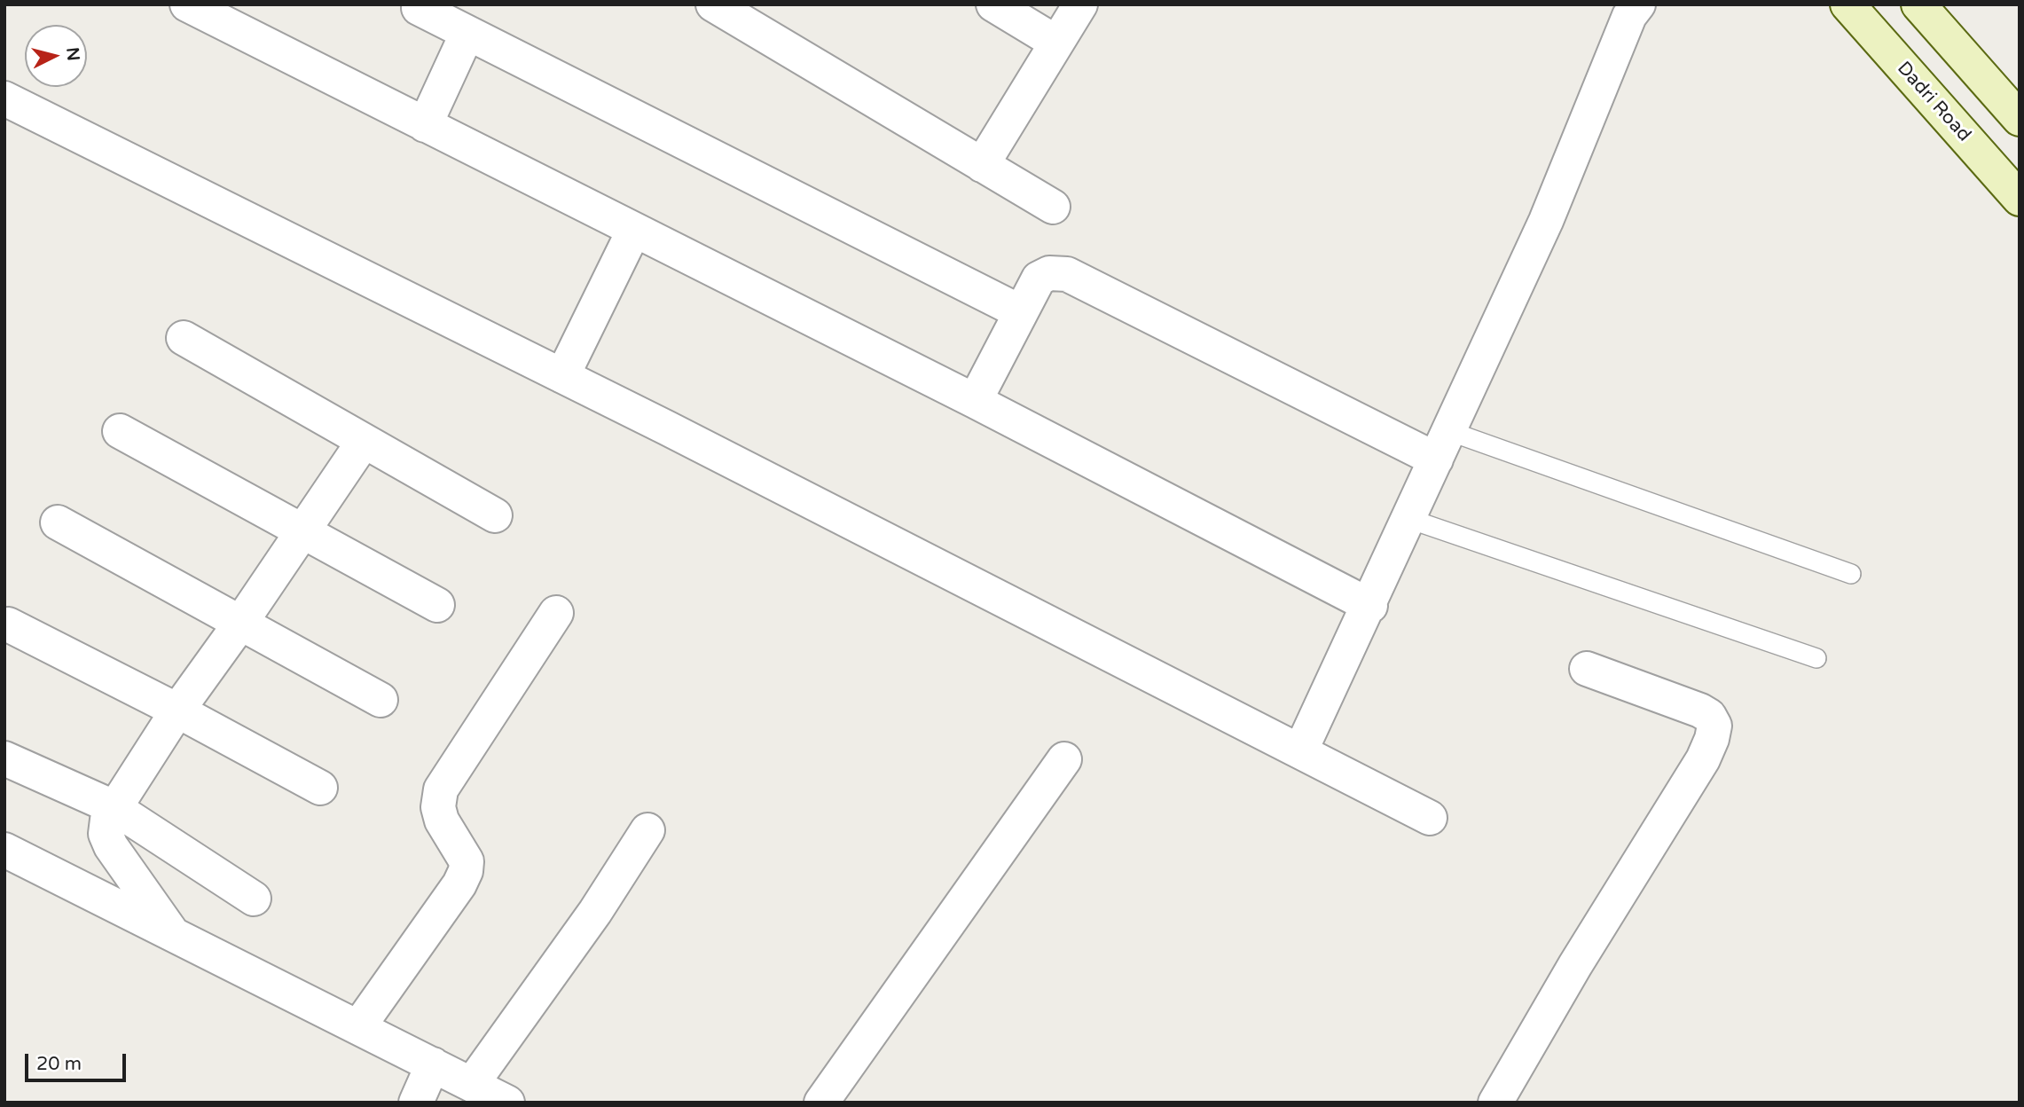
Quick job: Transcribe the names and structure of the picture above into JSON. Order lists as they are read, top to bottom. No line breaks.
{"streets":{"street":["Dadri Road"]},"scale_bar":"20 m","north":"right"}
